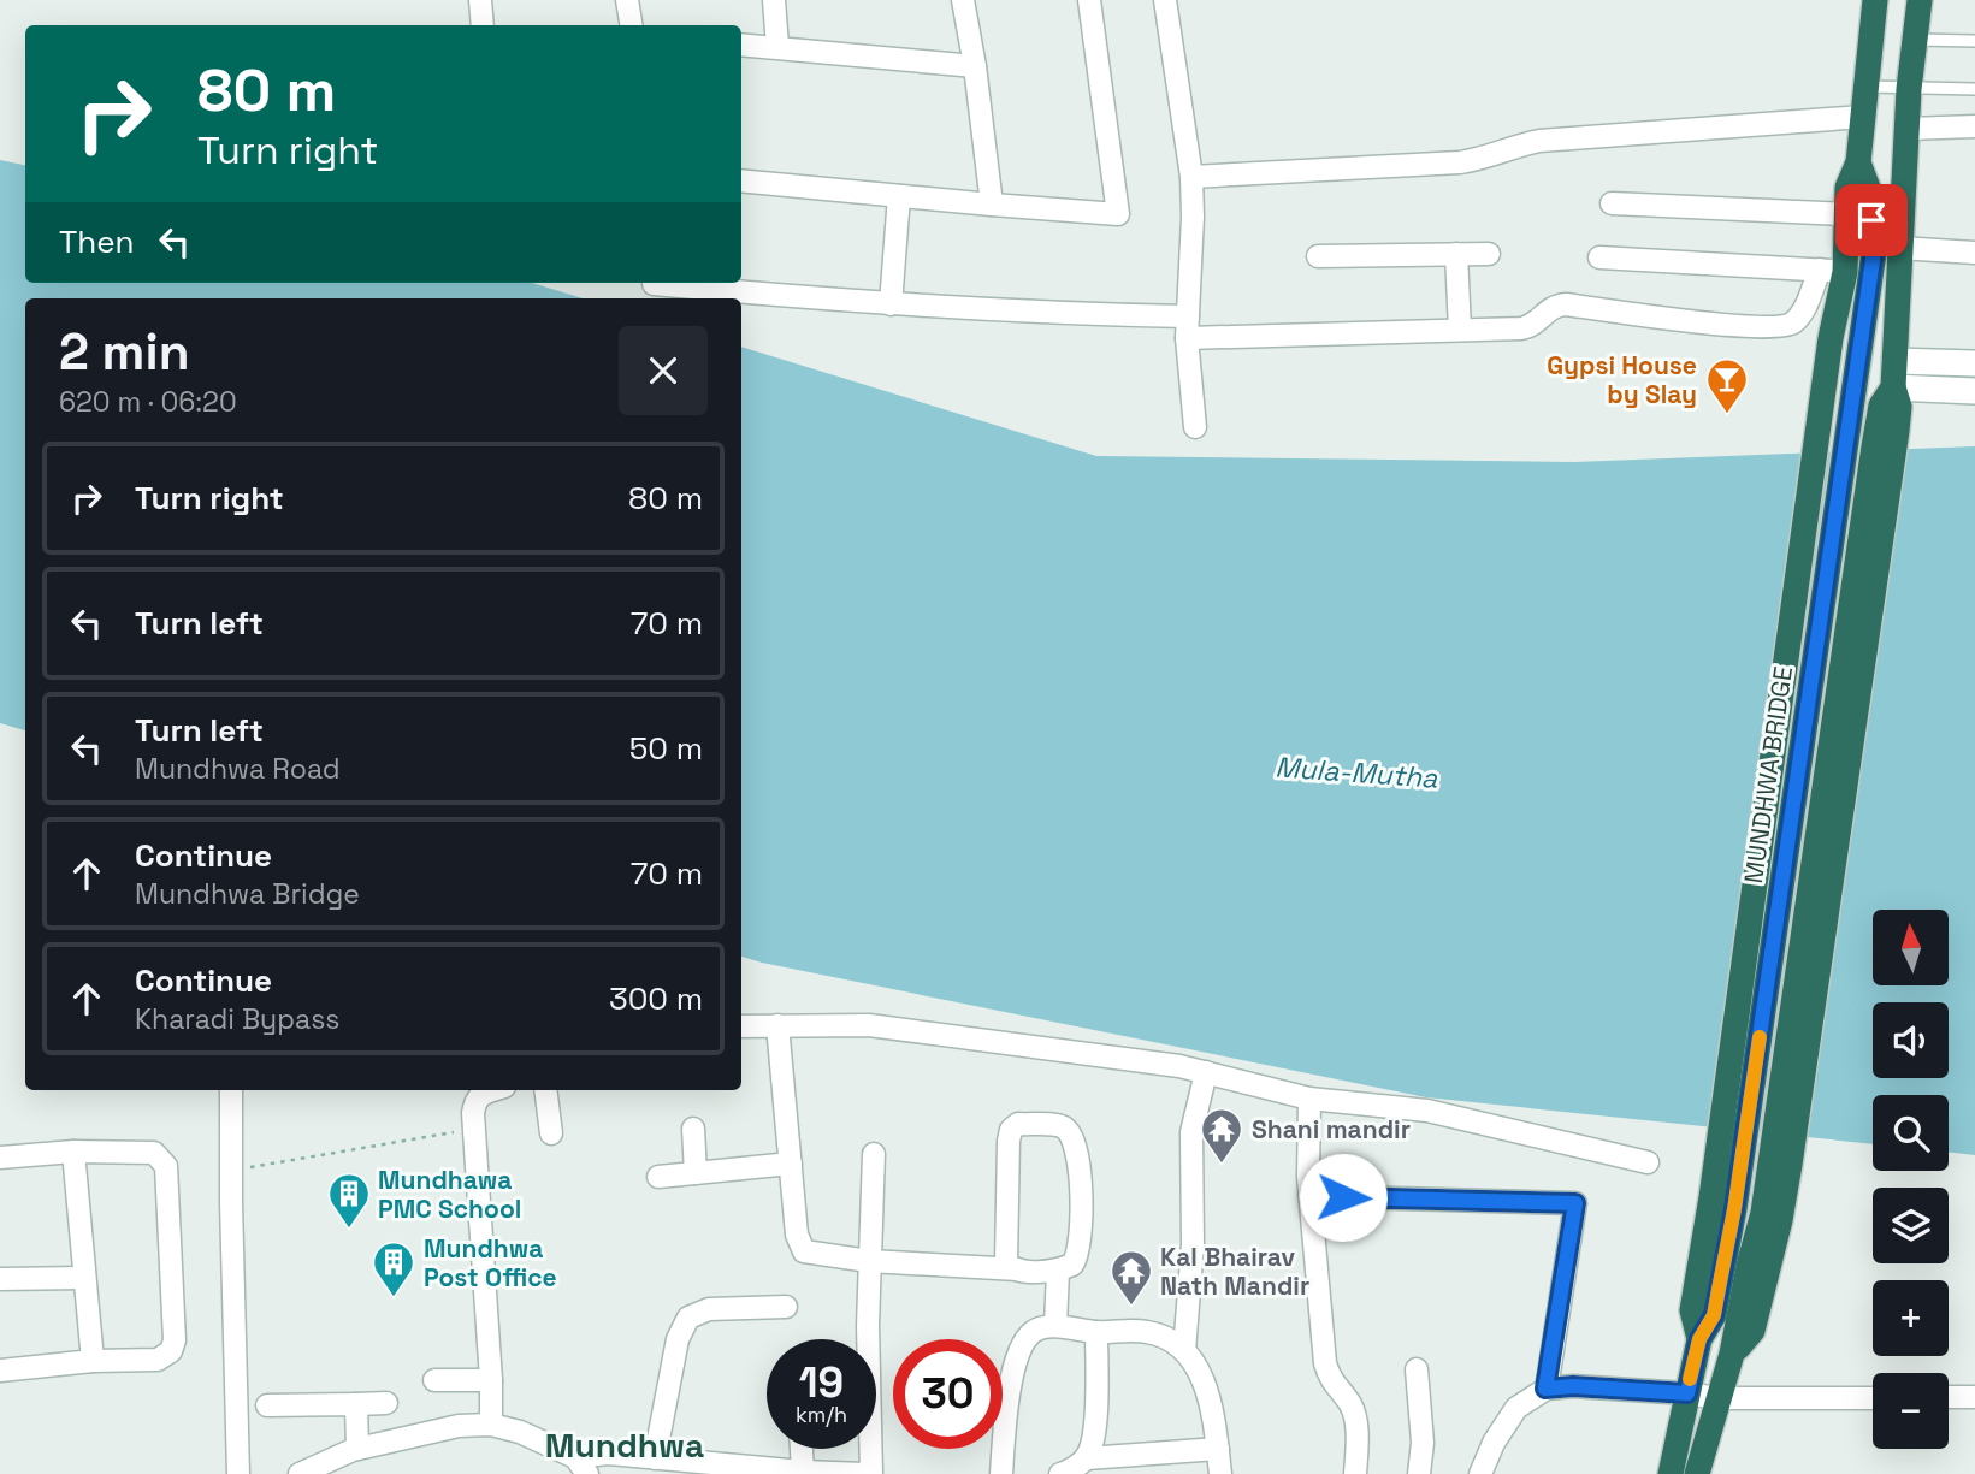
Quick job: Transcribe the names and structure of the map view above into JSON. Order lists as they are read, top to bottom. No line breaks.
{"streets":{"highway":["MUNDHWA BRIDGE"]},"districts":["Mundhwa"],"water":["Mula-Mutha"],"places":{"bar":["Gypsi House by Slay"],"temple":["Shani mandir","Kal Bhairav Nath Mandir"],"building":["Mundhawa PMC School","Mundhwa Post Office"]},"north":"top","page":{"turn":["80 m","Turn right"],"then":"Then","heading":["2 min","620 m · 06:20"],"list":[{"name":"Turn right","value":"80 m"},{"name":"Turn left","value":"70 m"},{"name":"Turn left","note":"Mundhwa Road","value":"50 m"},{"name":"Continue","note":"Mundhwa Bridge","value":"70 m"},{"name":"Continue","note":"Kharadi Bypass","value":"300 m"}],"map_buttons":["+","−"],"speed":"19 km/h","limit":"30"}}
